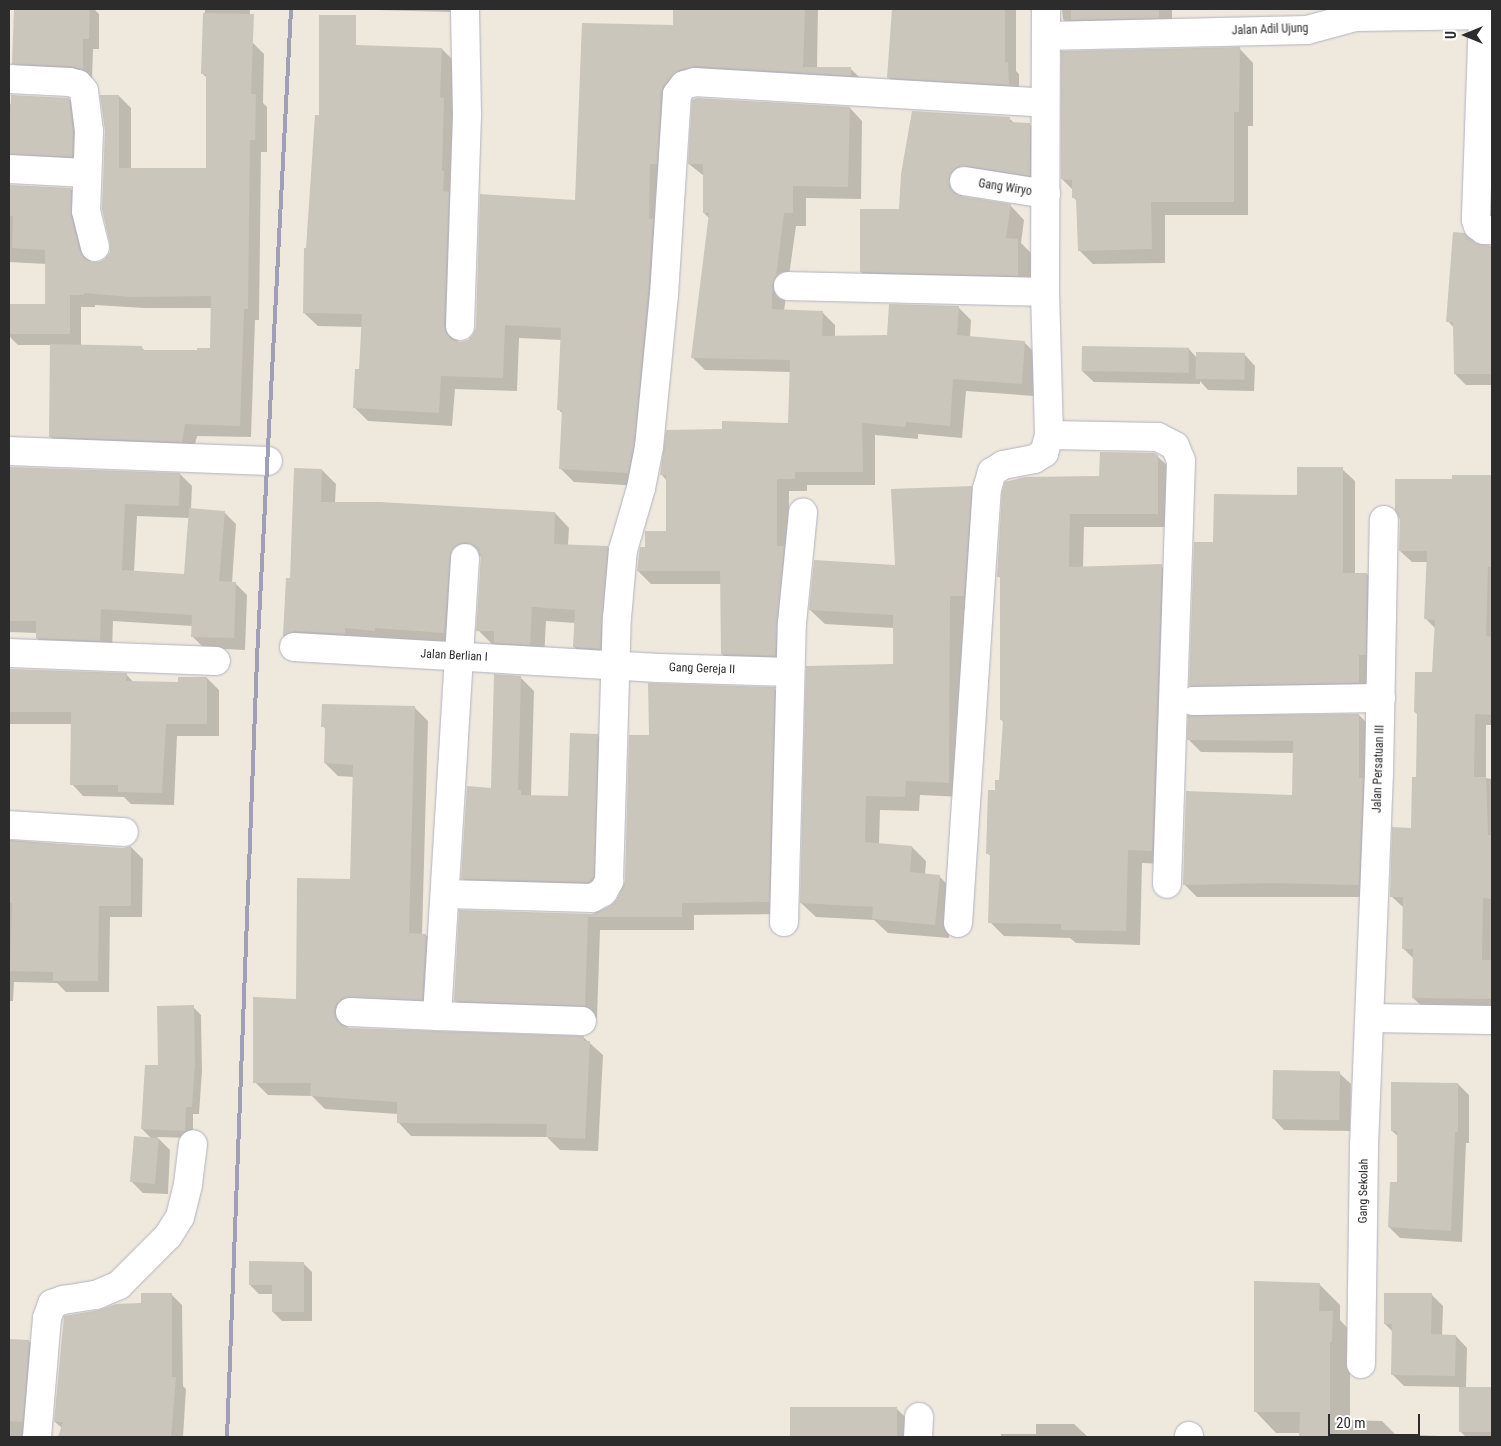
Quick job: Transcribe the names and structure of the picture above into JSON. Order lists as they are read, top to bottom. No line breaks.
{"streets":{"street":["Jalan Adil Ujung","Gang Wiryo","Jalan Berlian I","Gang Gereja II","Jalan Persatuan III","Gang Sekolah"]},"crossings":[["Jalan Berlian I","Gang Gereja II"],["Jalan Persatuan III","Gang Sekolah"]],"scale_bar":"20 m","north":"left"}
